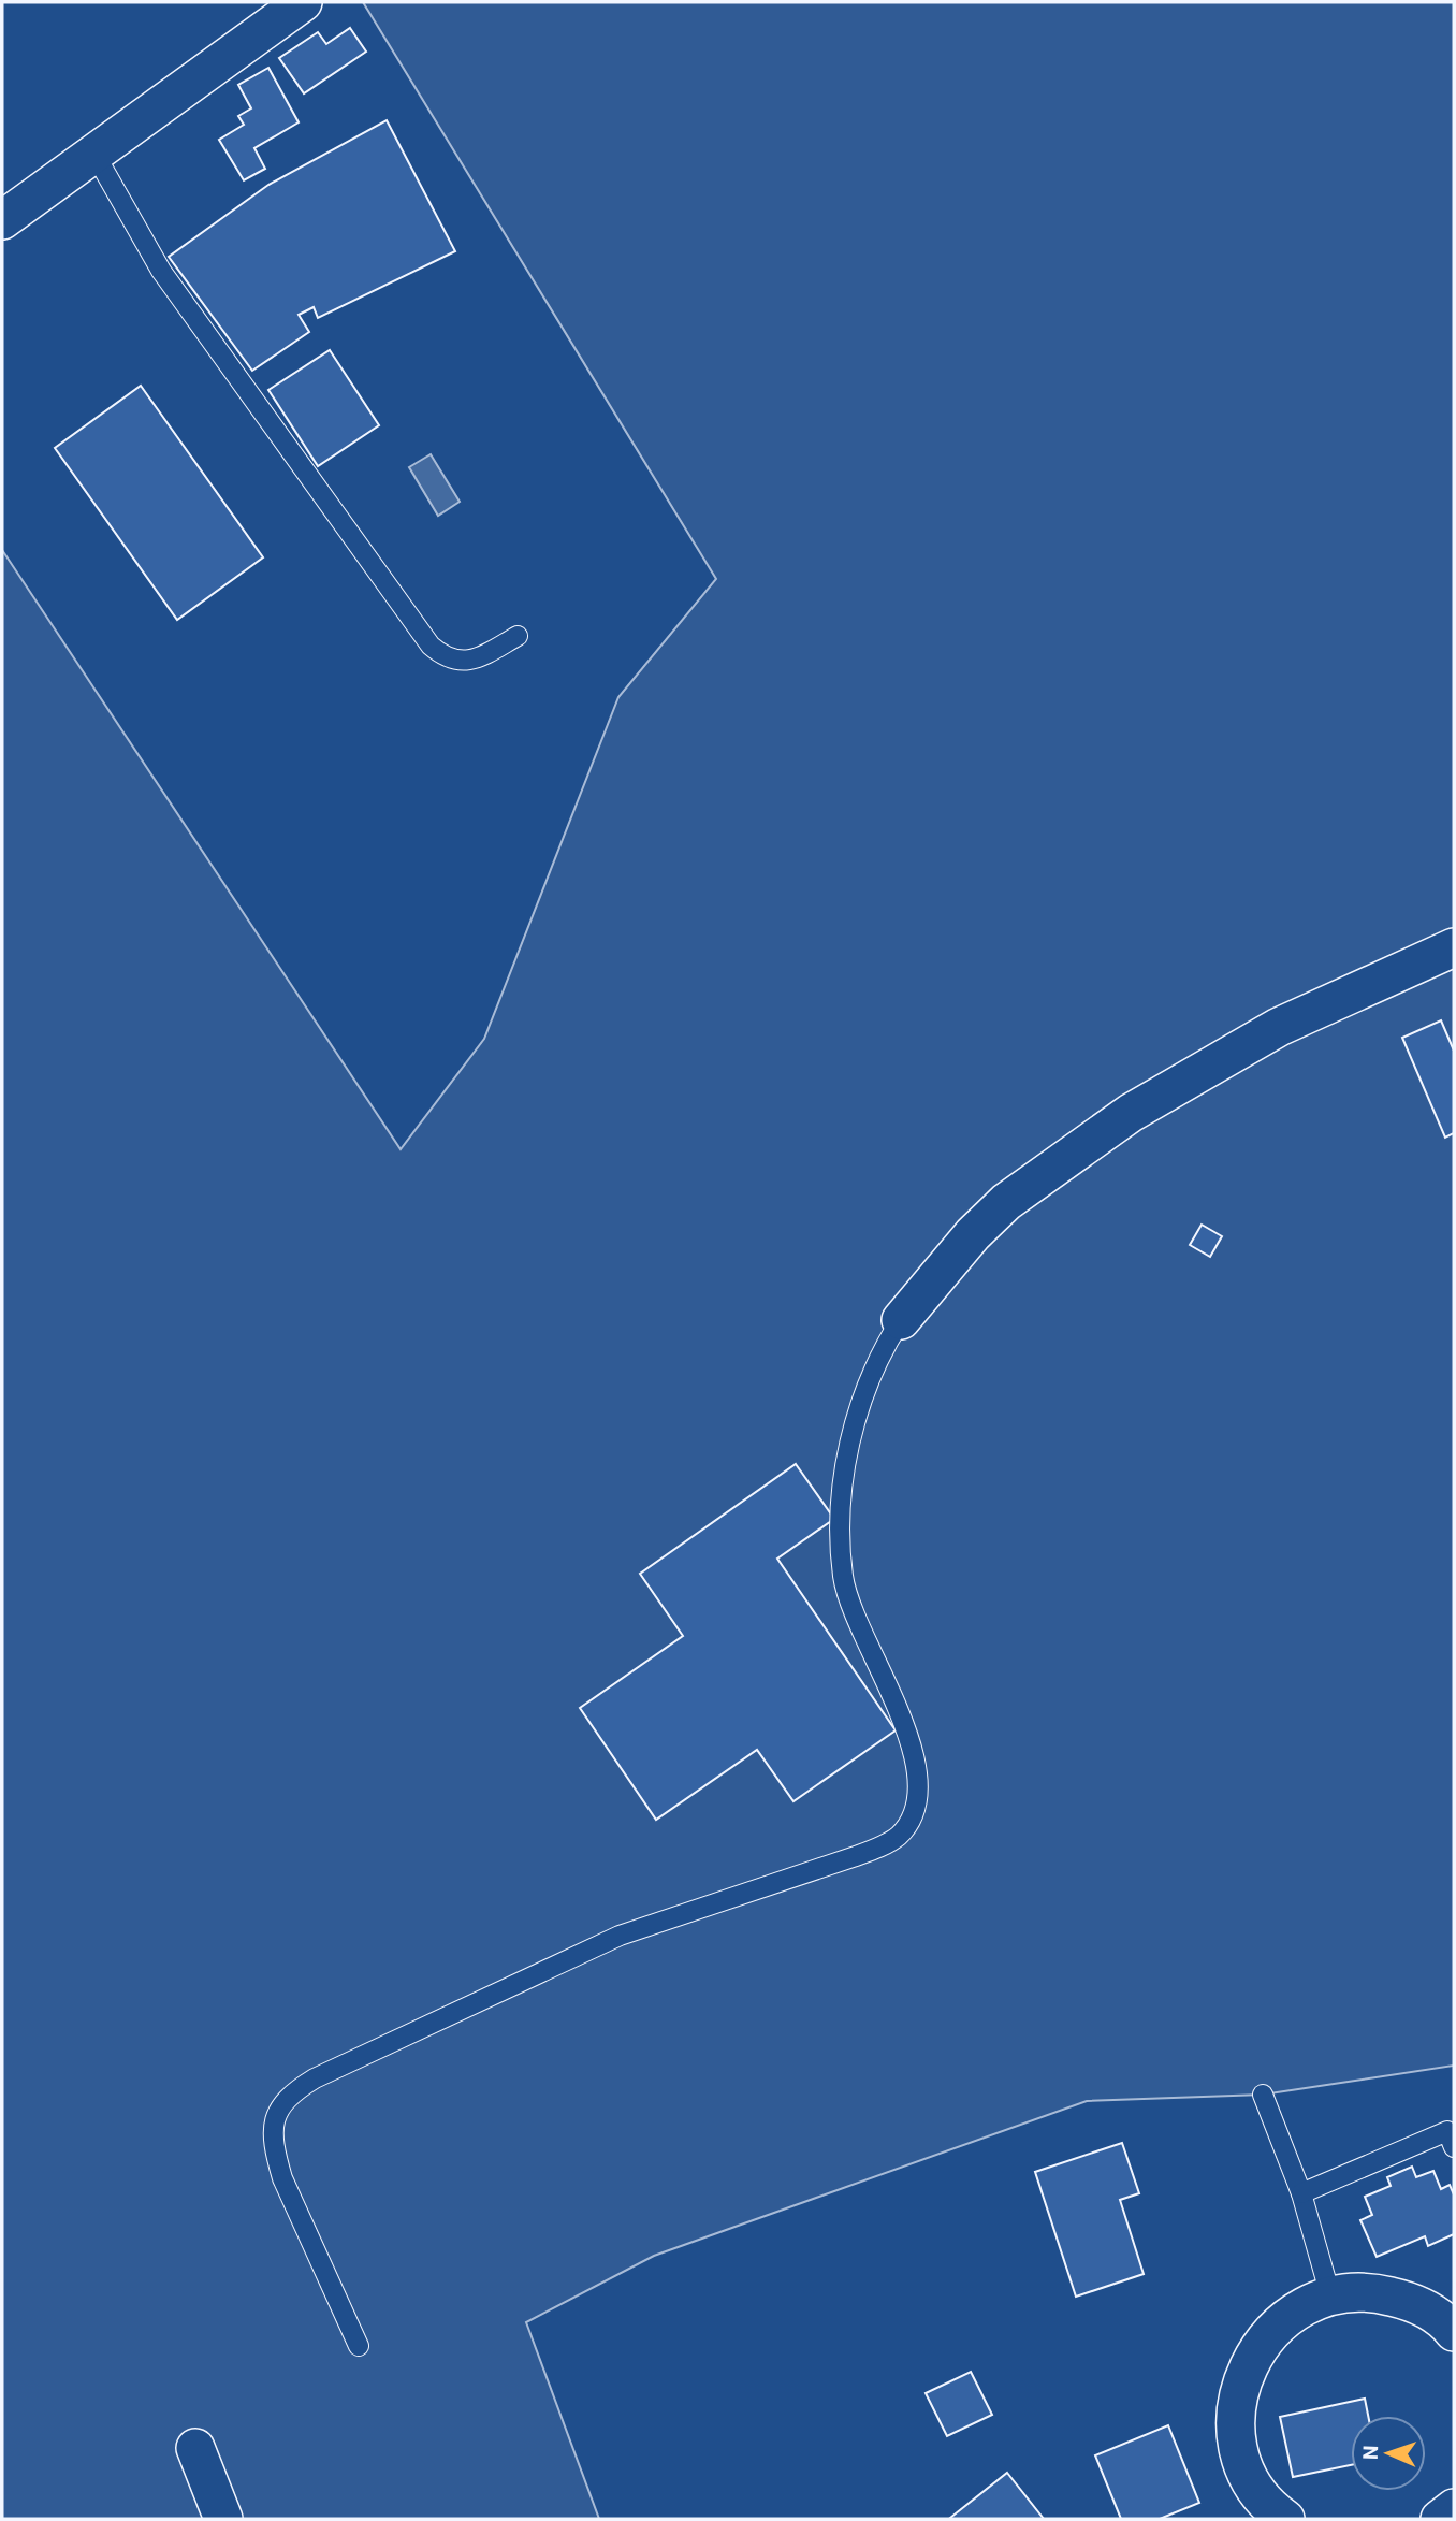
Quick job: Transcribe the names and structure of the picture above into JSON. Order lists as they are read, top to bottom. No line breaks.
{"north":"left"}
